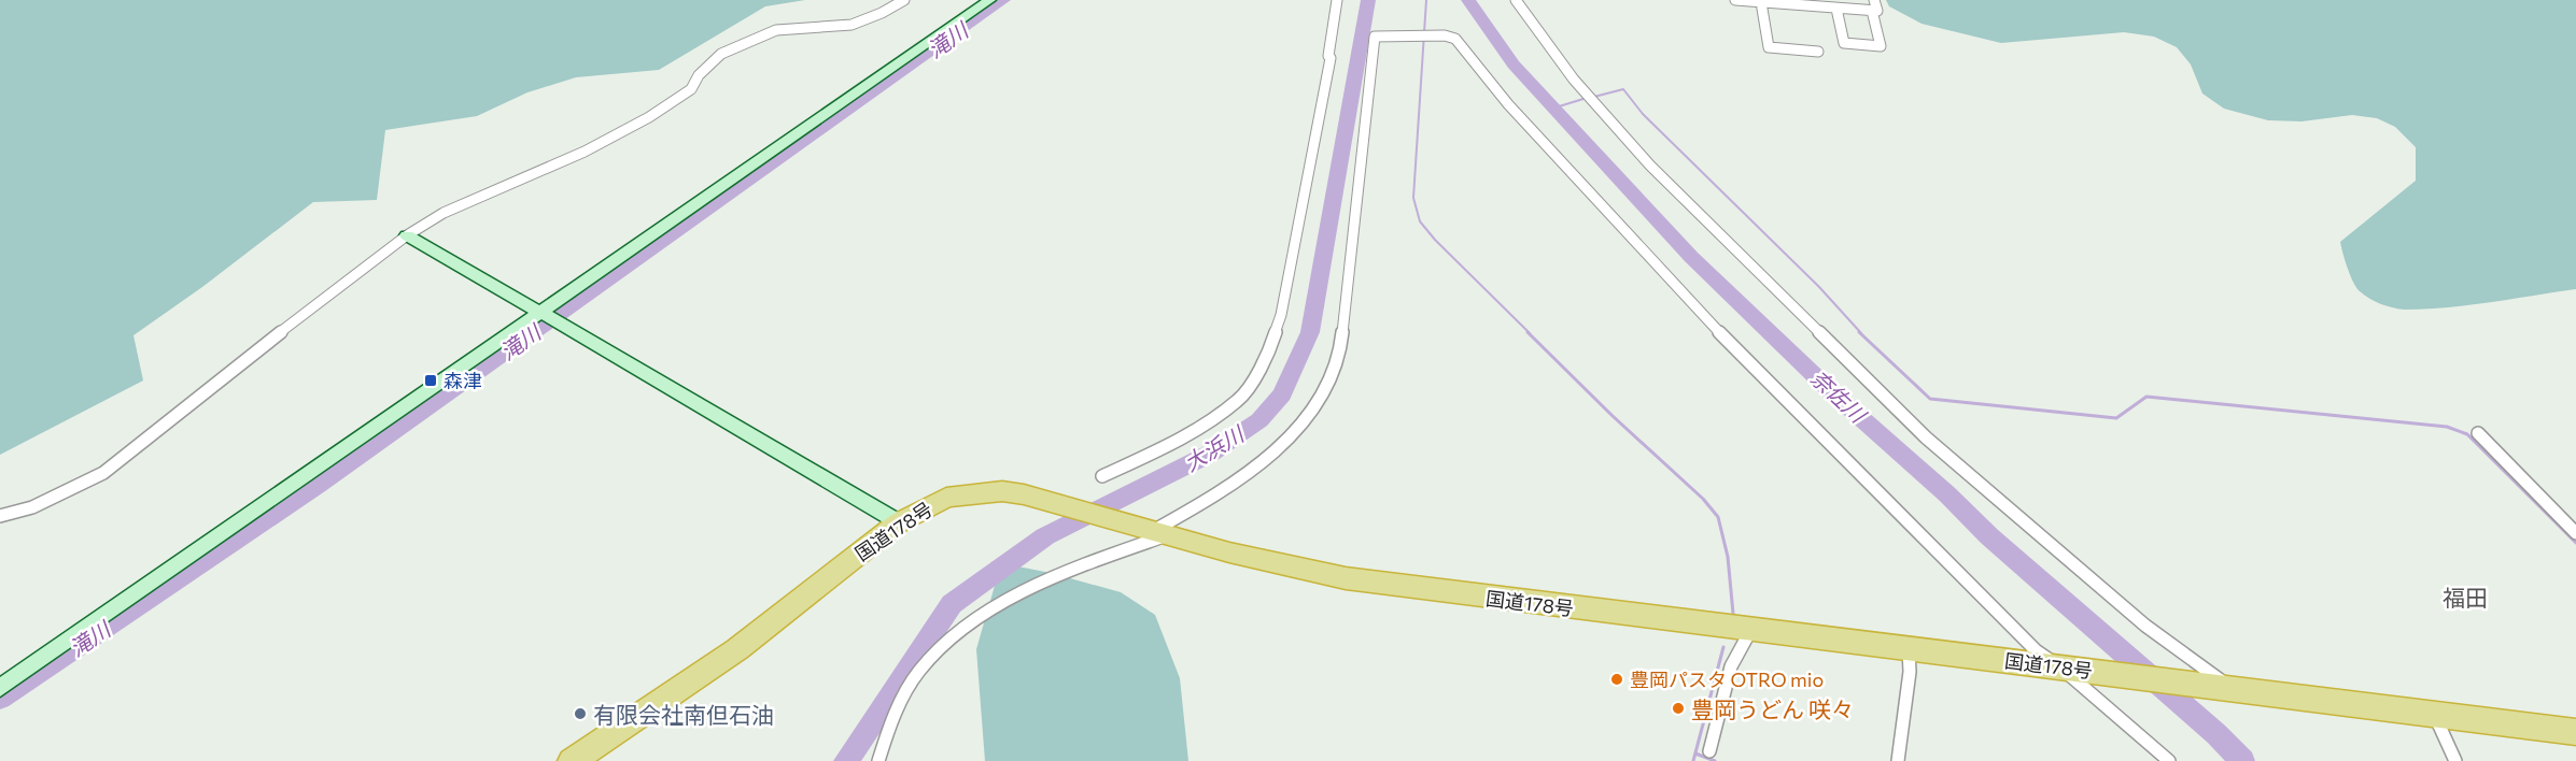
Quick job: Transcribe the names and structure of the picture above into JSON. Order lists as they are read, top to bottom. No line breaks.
{"streets":{"highway":["国道178号"]},"districts":["福田"],"water":["滝川","奈佐川","大浜川"],"places":{"transit":["森津"],"other":["豊岡パスタ OTRO mio","豊岡うどん 咲々","有限会社南但石油"]}}
